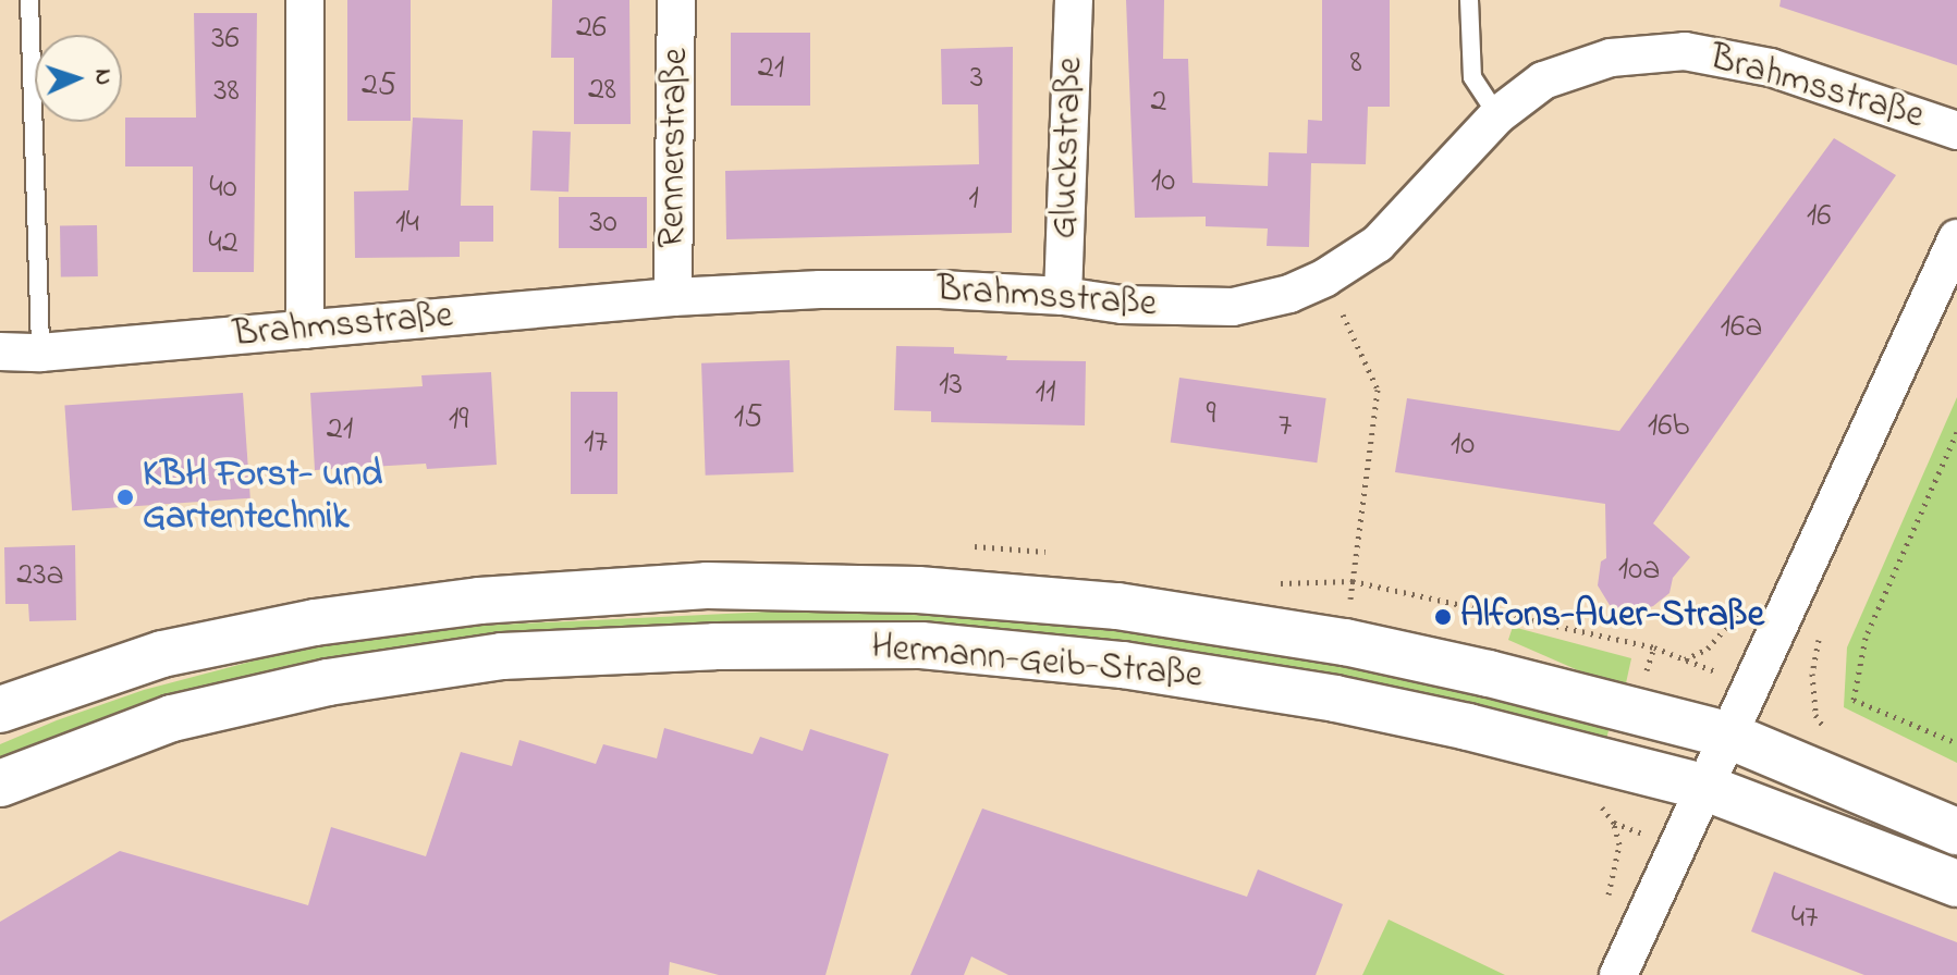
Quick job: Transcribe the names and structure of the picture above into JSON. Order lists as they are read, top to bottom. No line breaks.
{"streets":{"street":["Brahmsstraße","Rennerstraße","Gluckstraße","Hermann-Geib-Straße"]},"crossings":[["Brahmsstraße","Rennerstraße"],["Brahmsstraße","Gluckstraße"]],"places":["KBH Forst- und Gartentechnik","Alfons-Auer-Straße"],"house_numbers":["26","36","8","21","3","25","28","38","2","10","40","1","16","14","30","42","16a","13","11","9","15","19","7","16b","21","17","10","10a","23a","47"],"north":"right"}
